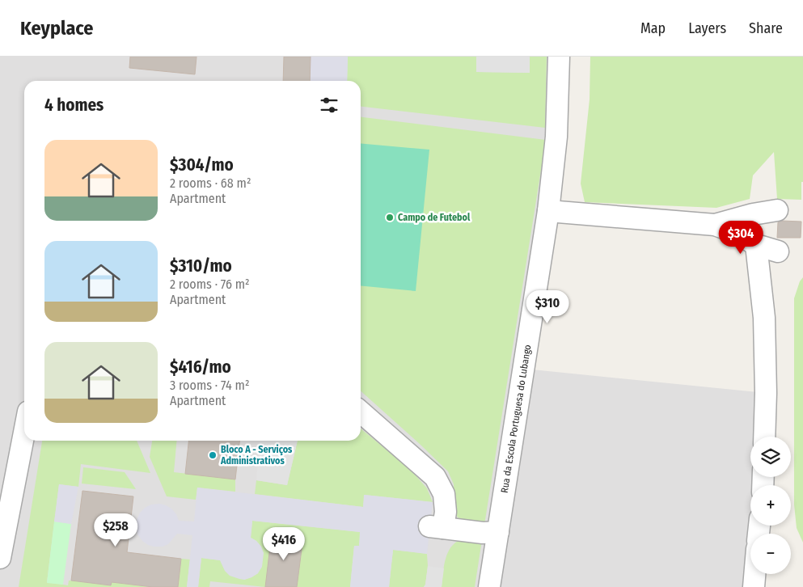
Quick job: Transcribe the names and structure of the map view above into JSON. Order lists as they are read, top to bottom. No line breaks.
{"streets":{"street":["Rua da Escola Portuguesa do Lubango"]},"places":["Campo de Futebol","Bloco A - Serviços Administrativos"],"page":{"header":"Keyplace","nav":["Map","Layers","Share"],"heading":"4 homes","list":[{"name":"$304/mo","note":"2 rooms · 68 m² · Apartment"},{"name":"$310/mo","note":"2 rooms · 76 m² · Apartment"},{"name":"$416/mo","note":"3 rooms · 74 m² · Apartment"}],"price":["$304","$310","$258","$416"],"map_buttons":["+","−"]}}
